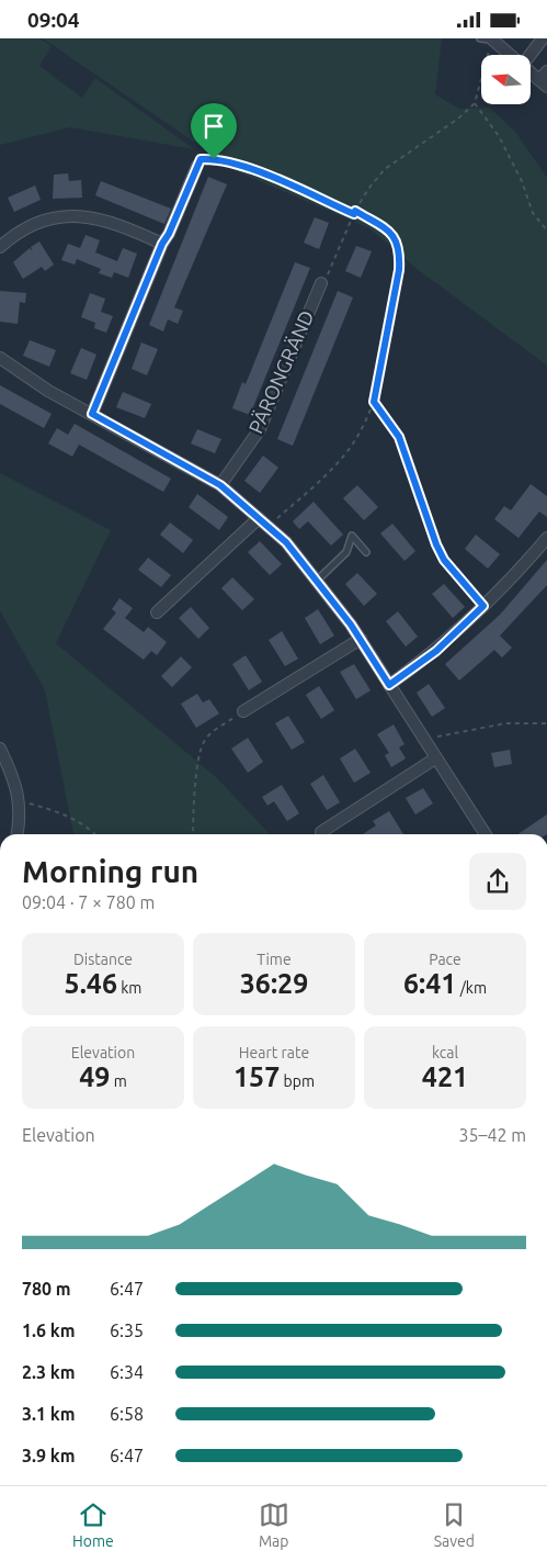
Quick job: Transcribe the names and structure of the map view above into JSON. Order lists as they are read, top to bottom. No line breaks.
{"streets":{"street":["PÄRONGRÄND"]},"north":"left","page":{"status":"09:04","heading":["Morning run","09:04 · 7 × 780 m"],"stats":[["Distance","5.46 km"],["Time","36:29"],["Pace","6:41 /km"],["Elevation","49 m"],["Heart rate","157 bpm"],["kcal","421"]],"chart":["Elevation","35–42 m"],"list":[{"name":"780 m","note":"6:47"},{"name":"1.6 km","note":"6:35"},{"name":"2.3 km","note":"6:34"},{"name":"3.1 km","note":"6:58"},{"name":"3.9 km","note":"6:47"}],"tabs":["Home","Map","Saved"]}}
